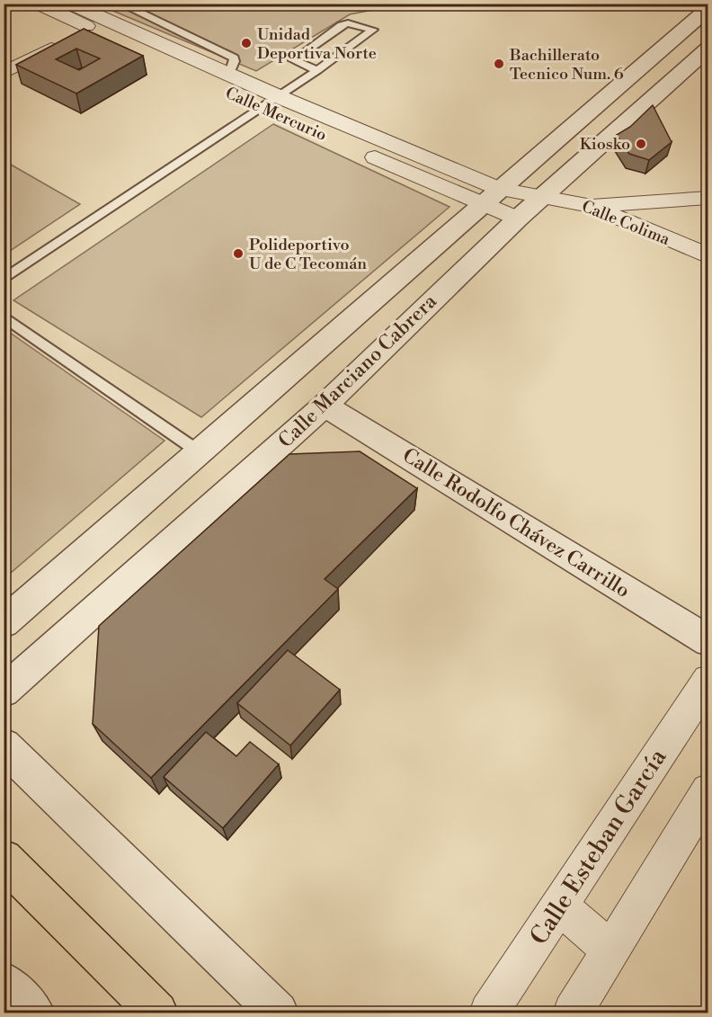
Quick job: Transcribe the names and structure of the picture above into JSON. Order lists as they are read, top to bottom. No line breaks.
{"streets":{"street":["Calle Mercurio","Calle Colima","Calle Marciano Cabrera","Calle Rodolfo Chávez Carrillo","Calle Esteban García"]},"crossings":[["Calle Mercurio","Calle Colima"],["Calle Mercurio","Calle Marciano Cabrera"],["Calle Colima","Calle Marciano Cabrera"],["Calle Marciano Cabrera","Calle Rodolfo Chávez Carrillo"]],"places":["Unidad Deportiva Norte","Bachillerato Tecnico Num. 6","Kiosko","Polideportivo U de C Tecomán"]}
